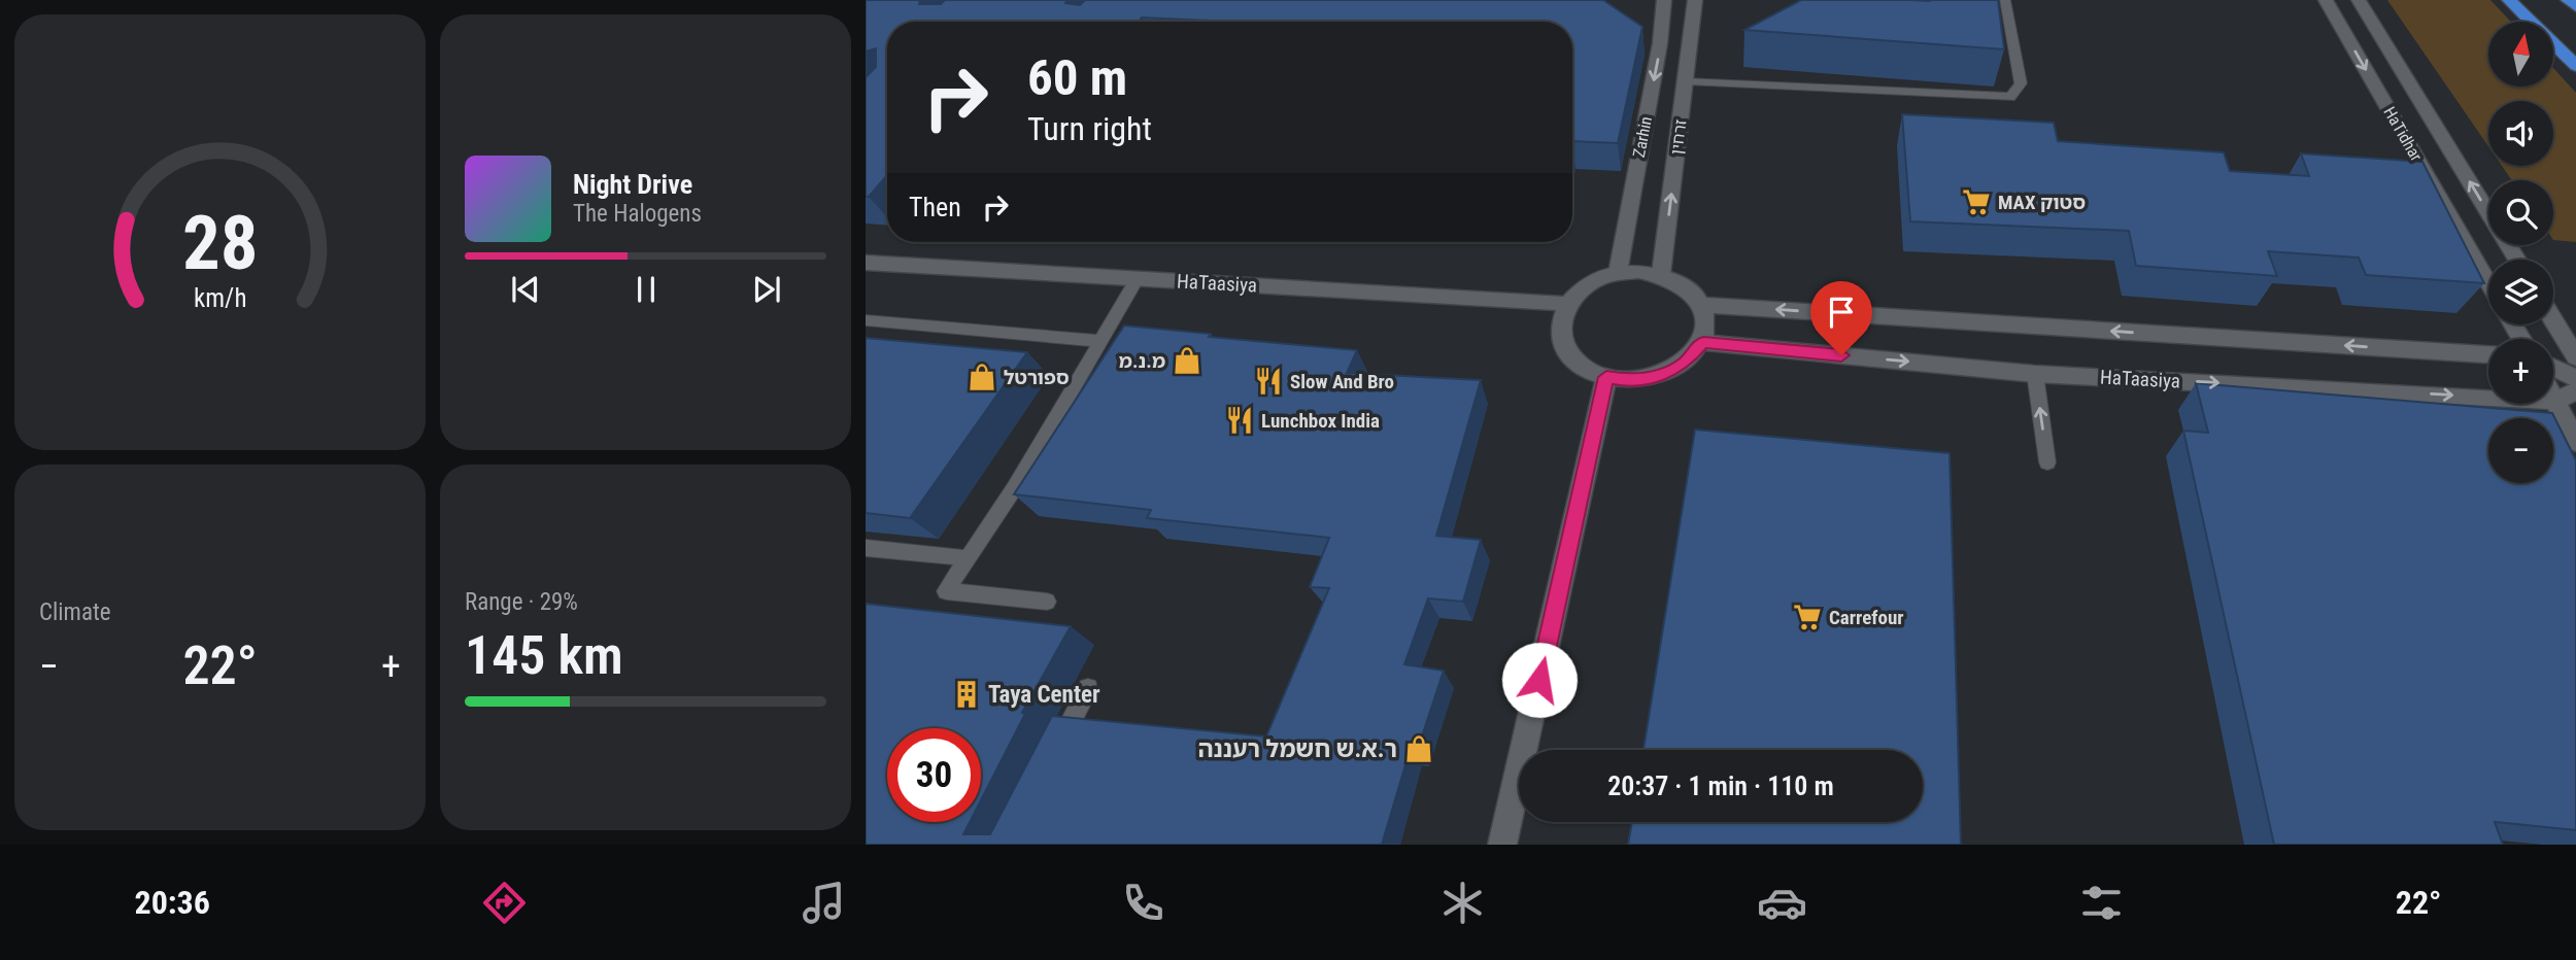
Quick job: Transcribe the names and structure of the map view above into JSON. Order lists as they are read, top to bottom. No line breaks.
{"streets":{"street":["HaTidhar","Zarhin","זרחין","HaTaasiya"]},"crossings":[["Zarhin","זרחין"],["Zarhin","HaTaasiya"],["זרחין","HaTaasiya"]],"one_way":["Zarhin","זרחין"],"places":{"supermarket":["MAX סטוק","Carrefour"],"shop":["מ.נ.מ","ספורטל","ר.א.ש חשמל רעננה"],"restaurant":["Slow And Bro","Lunchbox India"],"building":["Taya Center"]},"north":"top","page":{"map_buttons":["+","−"],"turn":["60 m","Turn right"],"song":["Night Drive","The Halogens"],"then":"Then","tile":["Climate",["Range · 29%","145 km"]],"heat":["−","22°","+"],"limit":"30","trip":"20:37 · 1 min · 110 m","tabs":["20:36","22°"],"gauge":["28","km/h"]}}
